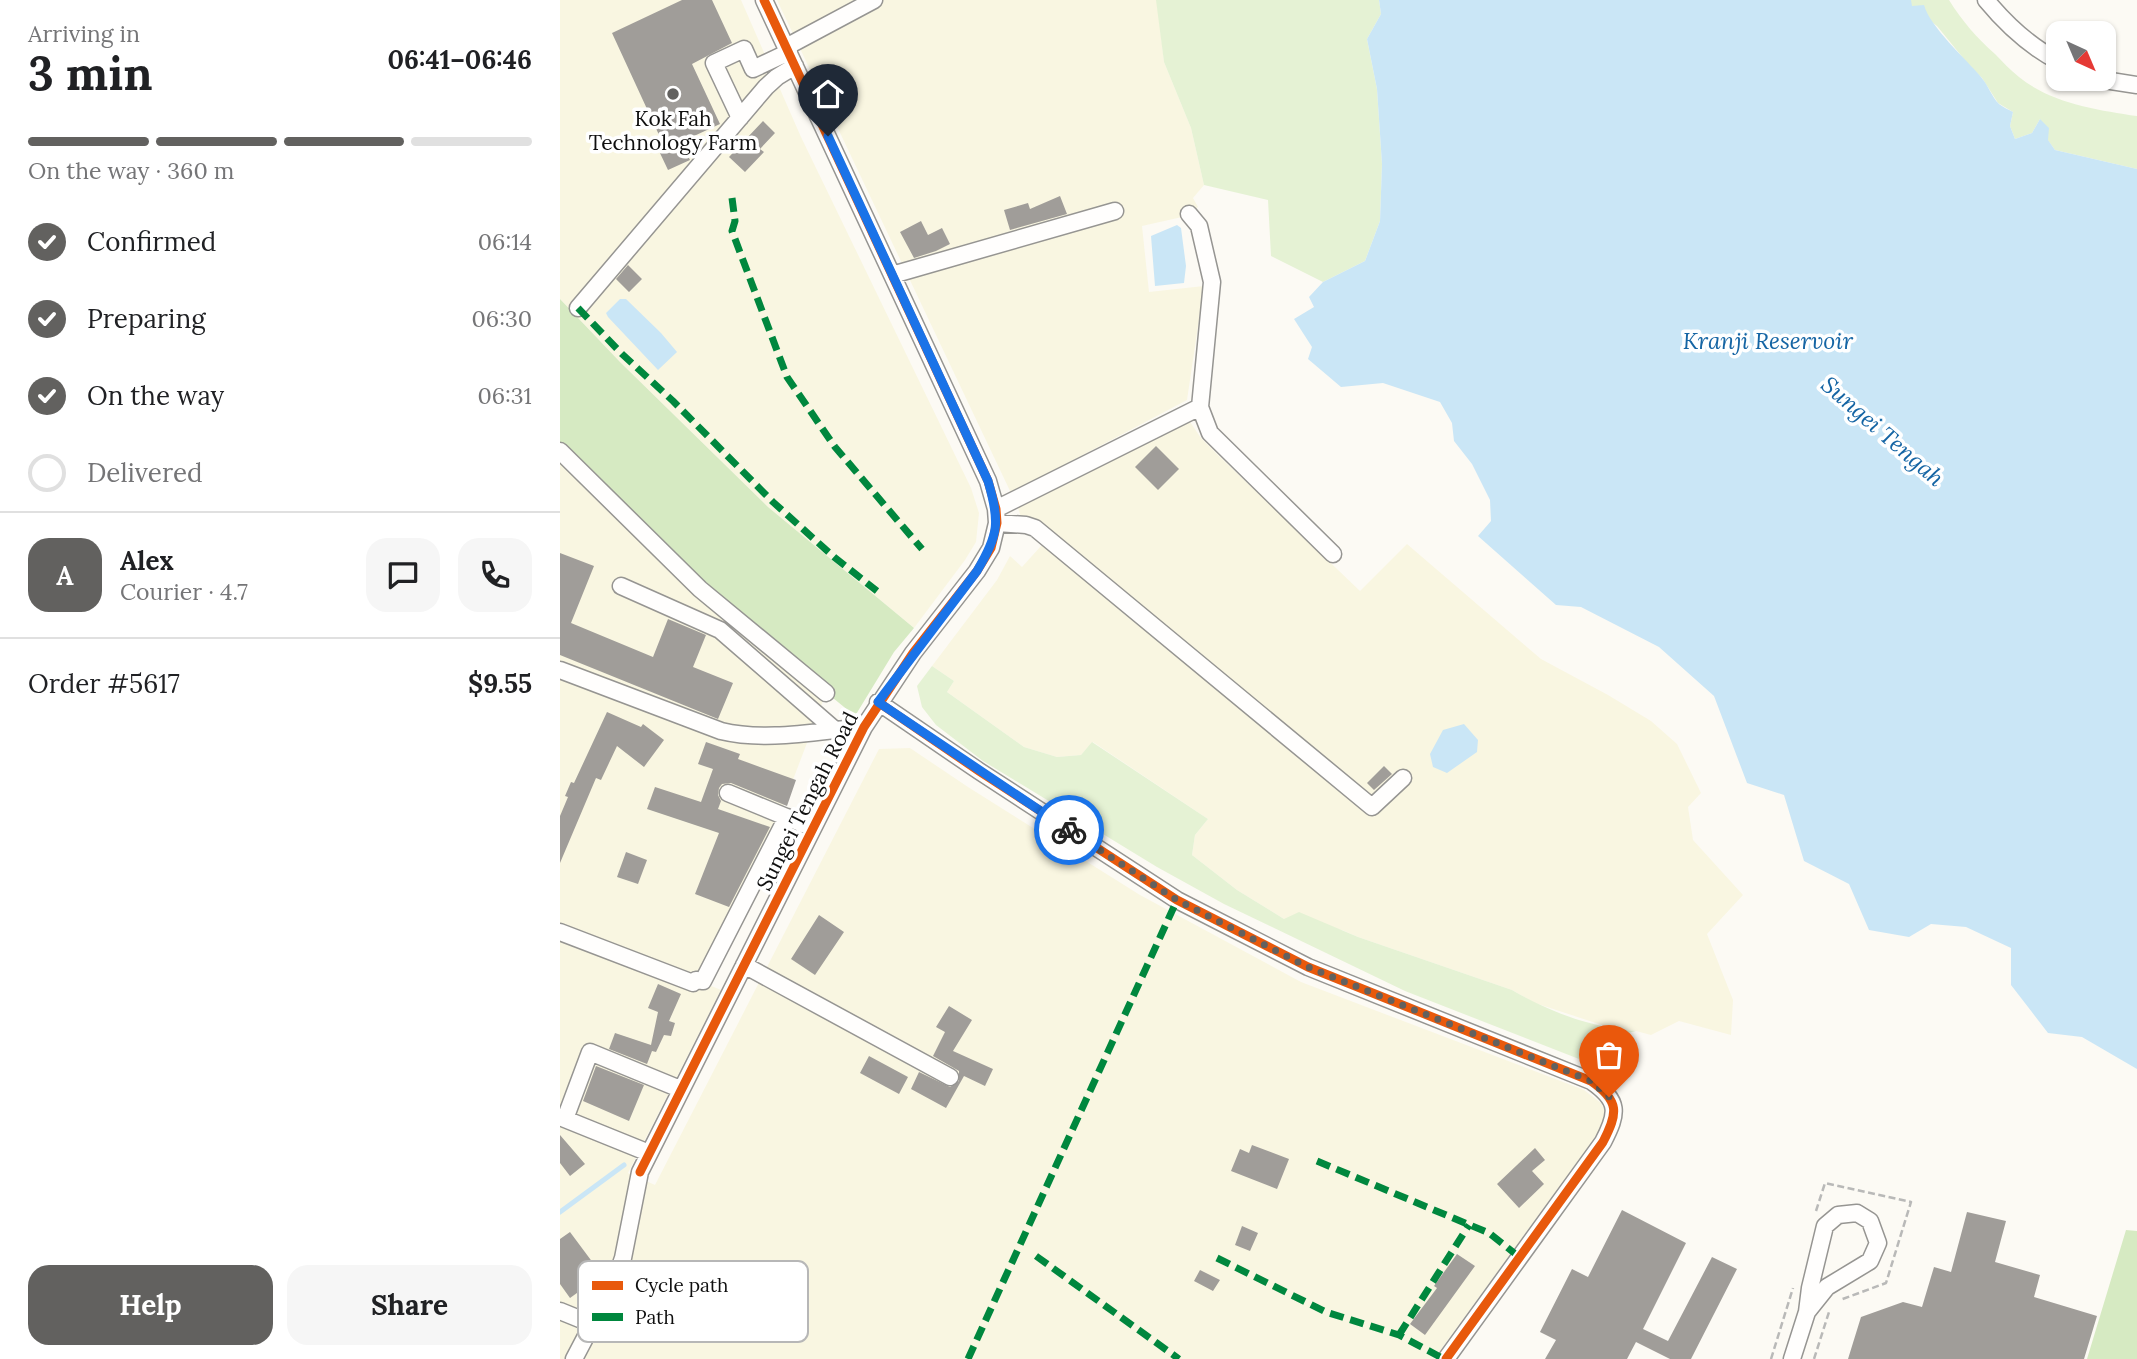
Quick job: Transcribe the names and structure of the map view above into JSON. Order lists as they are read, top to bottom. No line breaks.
{"streets":{"street":["Sungei Tengah Road"]},"water":["Kranji Reservoir","Sungei Tengah"],"places":["Kok Fah Technology Farm"],"legend":["Cycle path","Path"],"north":"bottom right","page":{"heading":["3 min","Arriving in","06:41–06:46"],"panel":["Alex","Courier · 4.7","Order #5617","$9.55"],"bar":"On the way · 360 m","list":[["Confirmed","06:14"],["Preparing","06:30"],["On the way","06:31"],"Delivered"],"round":"A","buttons":["Help","Share"]}}
